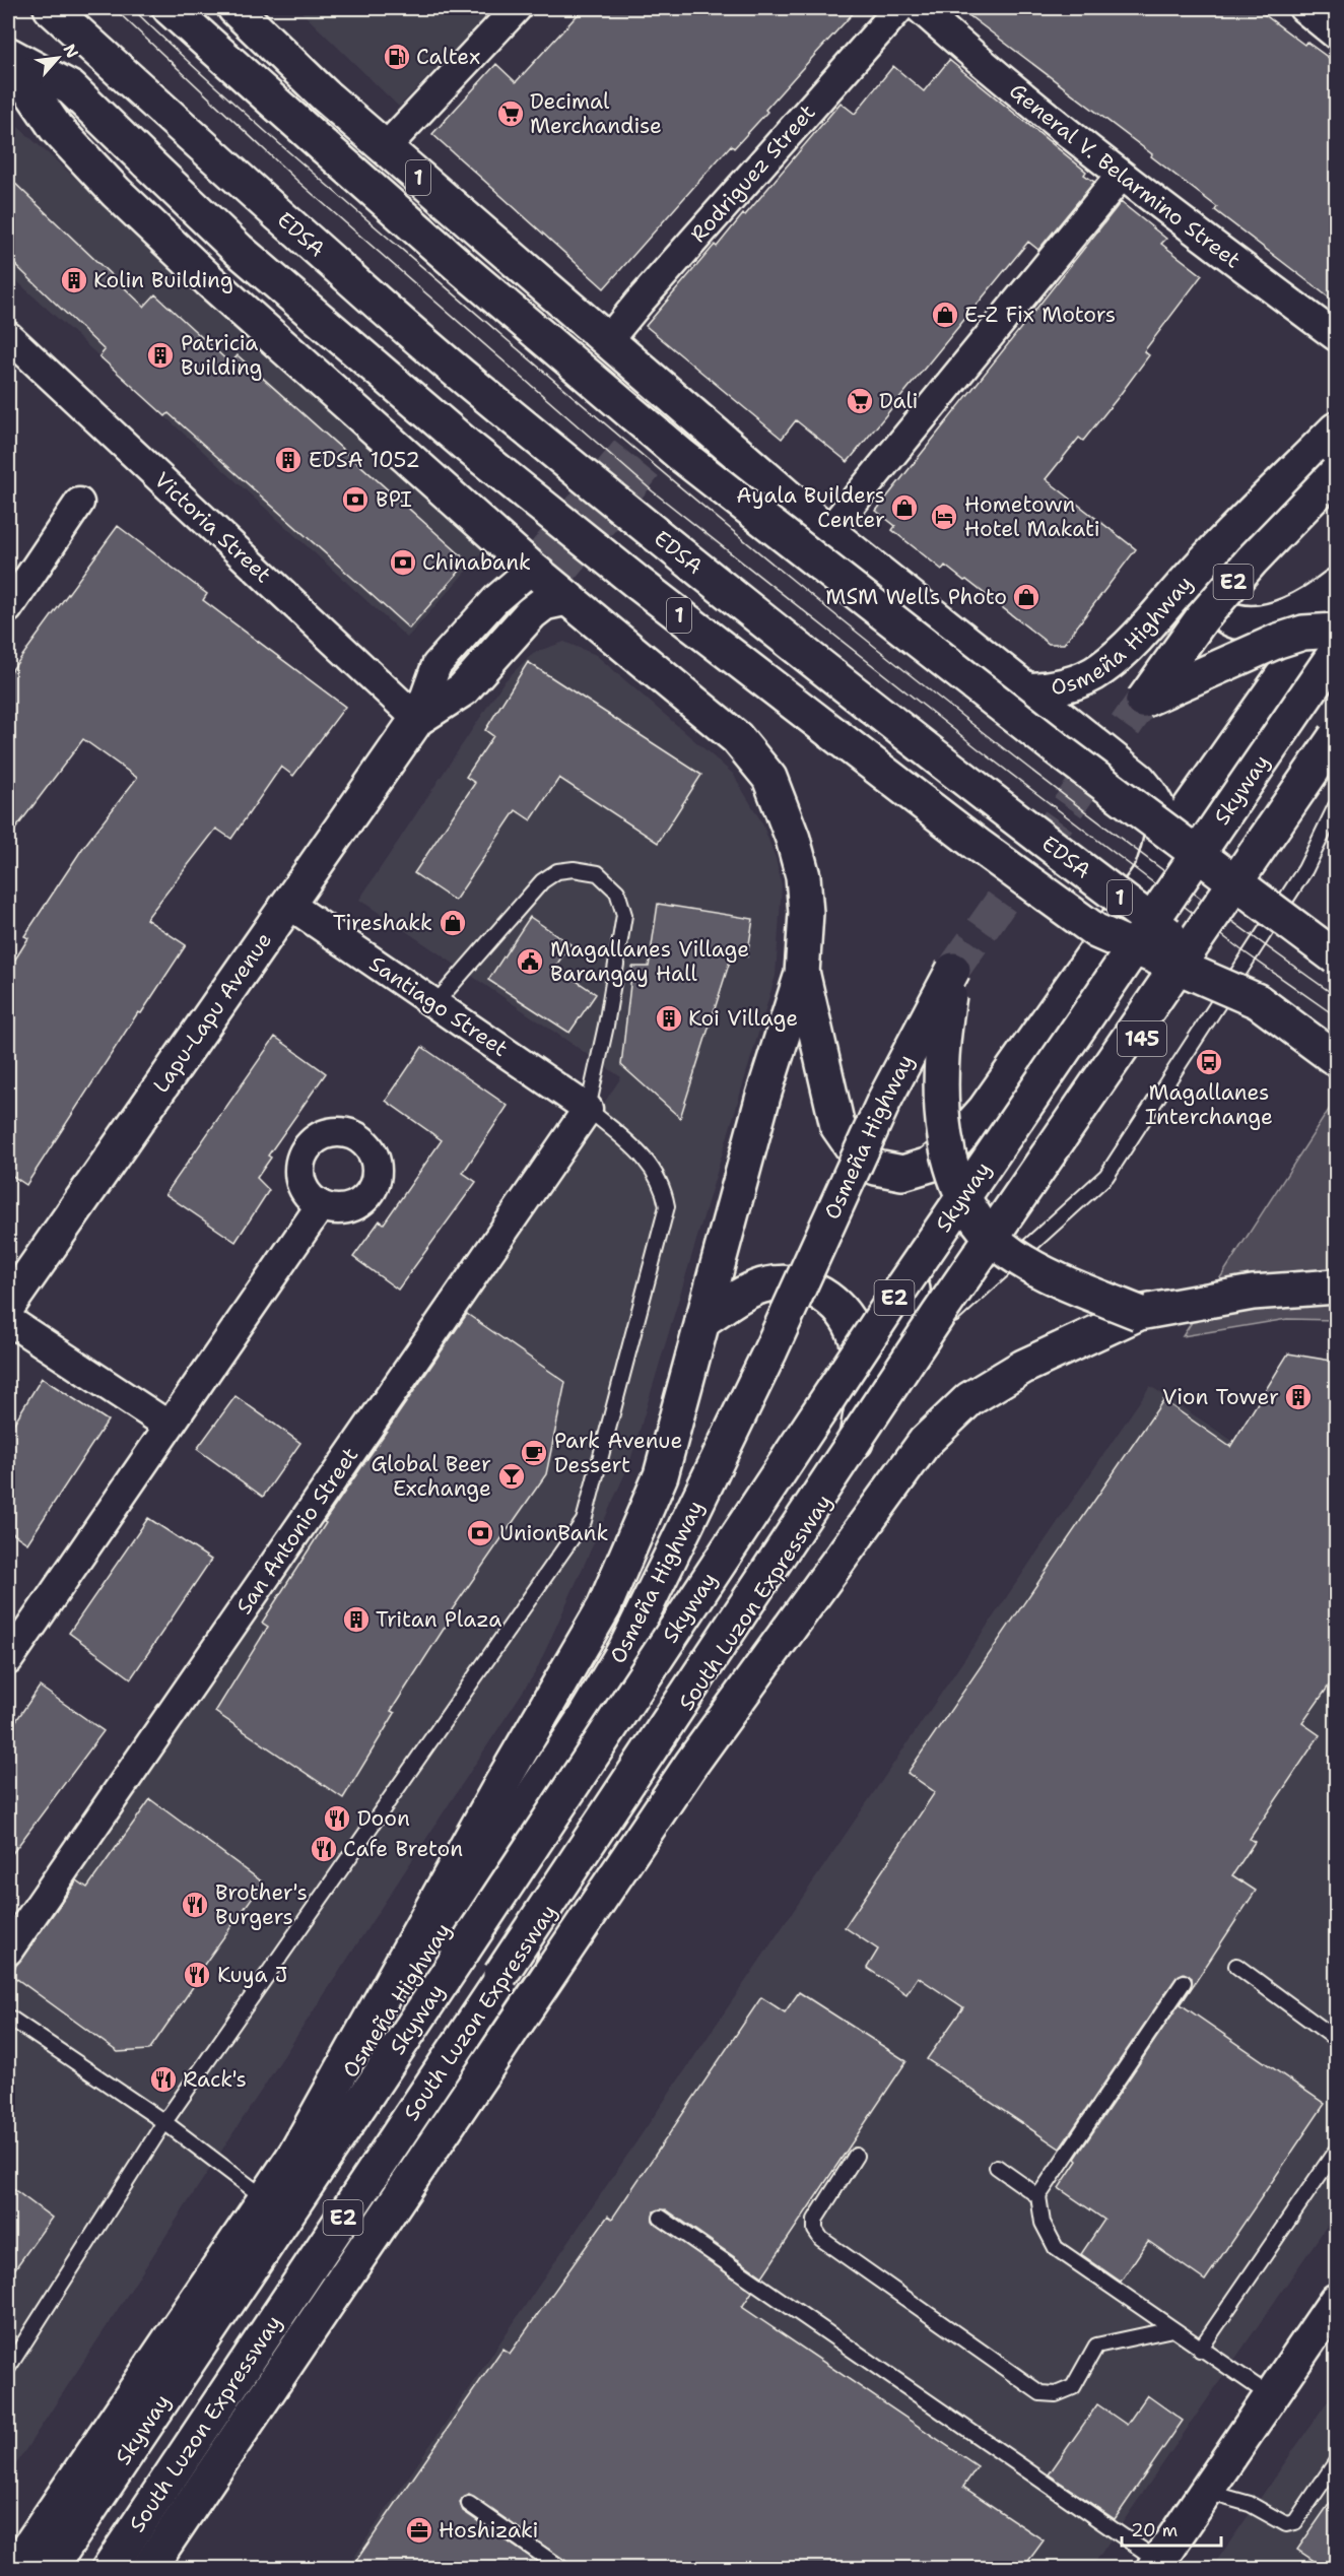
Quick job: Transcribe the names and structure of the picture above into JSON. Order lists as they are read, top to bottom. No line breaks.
{"streets":{"main road":["1","EDSA","E2","Osmeña Highway","Skyway","Lapu-Lapu Avenue","145","South Luzon Expressway"],"street":["Rodriguez Street","General V. Belarmino Street","Victoria Street","Santiago Street","San Antonio Street"]},"crossings":[["Rodriguez Street","1"],["1","EDSA"],["1","Osmeña Highway"],["1","Lapu-Lapu Avenue"],["Victoria Street","Lapu-Lapu Avenue"],["Santiago Street","Lapu-Lapu Avenue"],["Santiago Street","San Antonio Street"],["145","South Luzon Expressway"]],"places":{"fuel station":["Caltex"],"supermarket":["Decimal Merchandise","Dali"],"building":["Kolin Building","Patricia Building","EDSA 1052","Koi Village","Vion Tower","Tritan Plaza"],"shop":["E-Z Fix Motors","Ayala Builders Center","MSM Wells Photo","Tireshakk"],"bank":["BPI","Chinabank","UnionBank"],"hotel":["Hometown Hotel Makati"],"public building":["Magallanes Village Barangay Hall"],"bus stop":["Magallanes Interchange"],"cafe":["Park Avenue Dessert"],"bar":["Global Beer Exchange"],"restaurant":["Doon","Cafe Breton","Brother's Burgers","Kuya J","Rack's"],"office":["Hoshizaki"]},"scale_bar":"20 m","north":"top right"}
